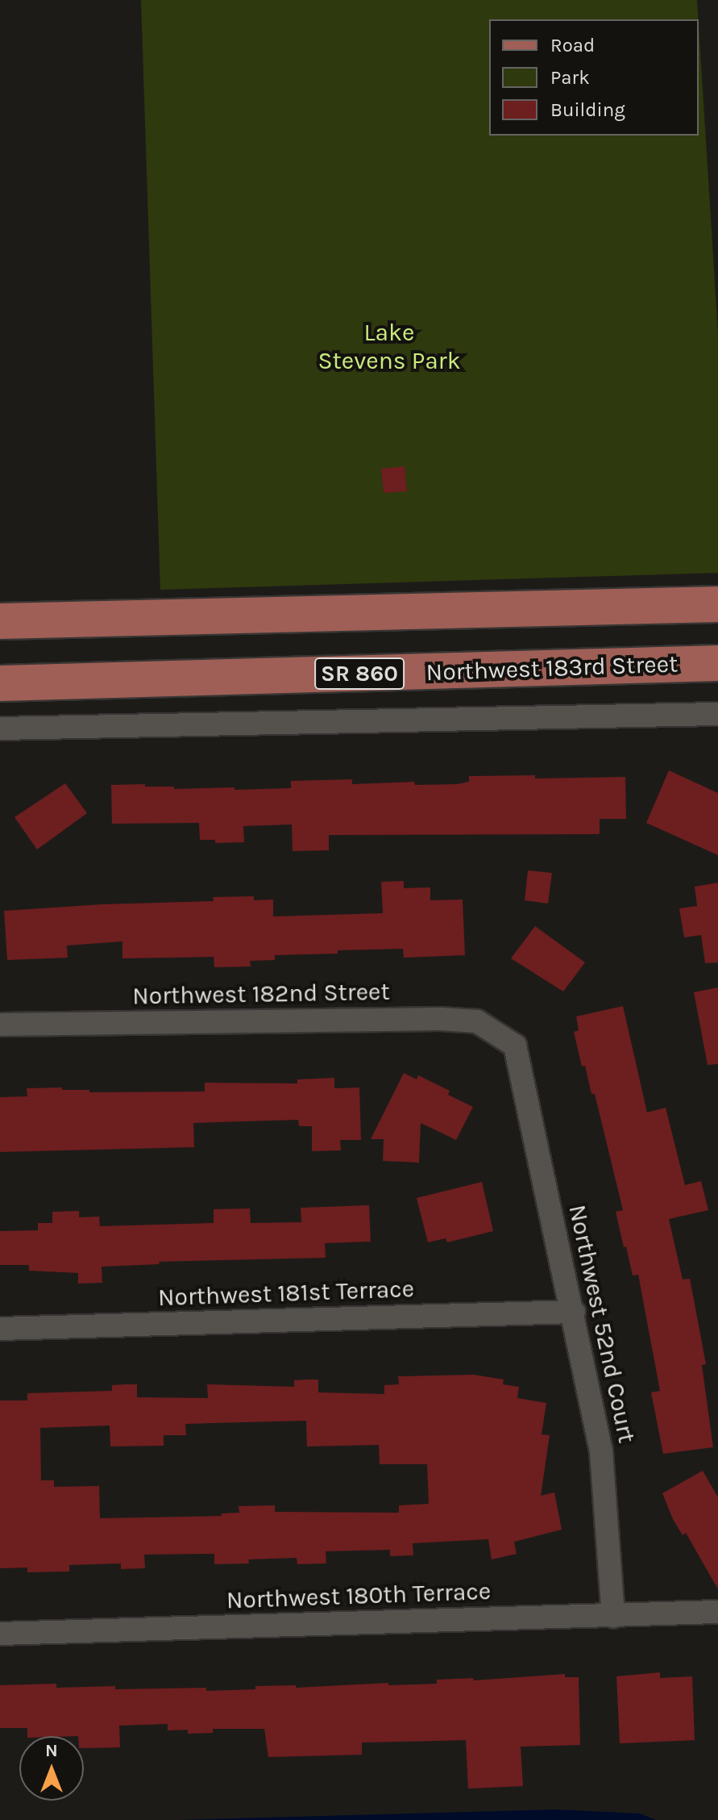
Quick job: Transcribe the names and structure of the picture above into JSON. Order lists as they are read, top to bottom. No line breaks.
{"streets":{"main road":["Northwest 183rd Street","SR 860"],"street":["Northwest 182nd Street","Northwest 181st Terrace","Northwest 52nd Court","Northwest 180th Terrace"]},"crossings":[["Northwest 182nd Street","Northwest 52nd Court"],["Northwest 181st Terrace","Northwest 52nd Court"],["Northwest 52nd Court","Northwest 180th Terrace"]],"parks":["Lake Stevens Park"],"legend":["Road","Park","Building"],"north":"top"}
